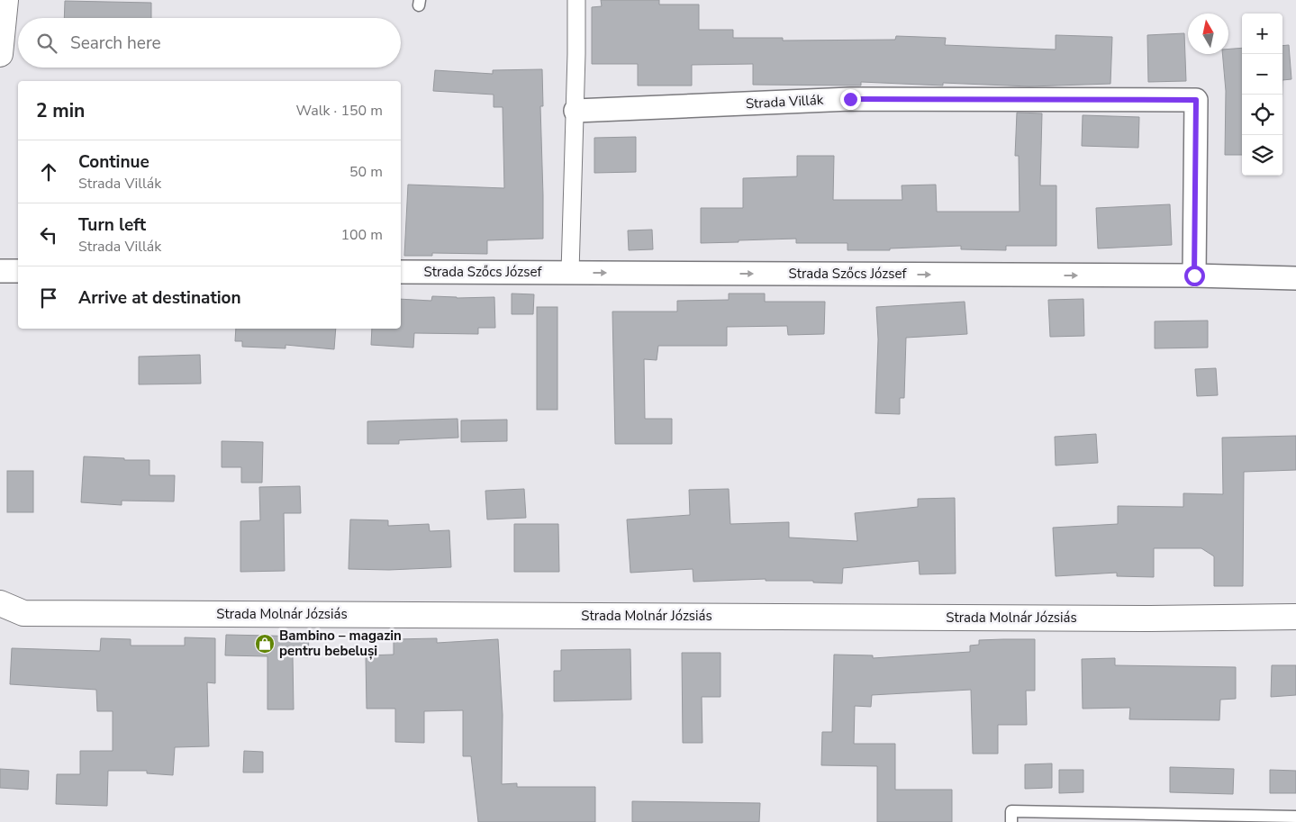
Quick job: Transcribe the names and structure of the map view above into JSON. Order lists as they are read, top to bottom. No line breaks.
{"streets":{"street":["Strada Villák","Strada Szőcs József","Strada Molnár Józsiás"]},"crossings":[["Strada Villák","Strada Szőcs József"]],"one_way":["Strada Szőcs József"],"places":{"shop":["Bambino – magazin pentru bebeluși"]},"north":"top","page":{"map_buttons":["+","−"],"search":"Search here","heading":["2 min","Walk · 150 m"],"list":[["Continue","Strada Villák","50 m"],["Turn left","Strada Villák","100 m"],"Arrive at destination"]}}
